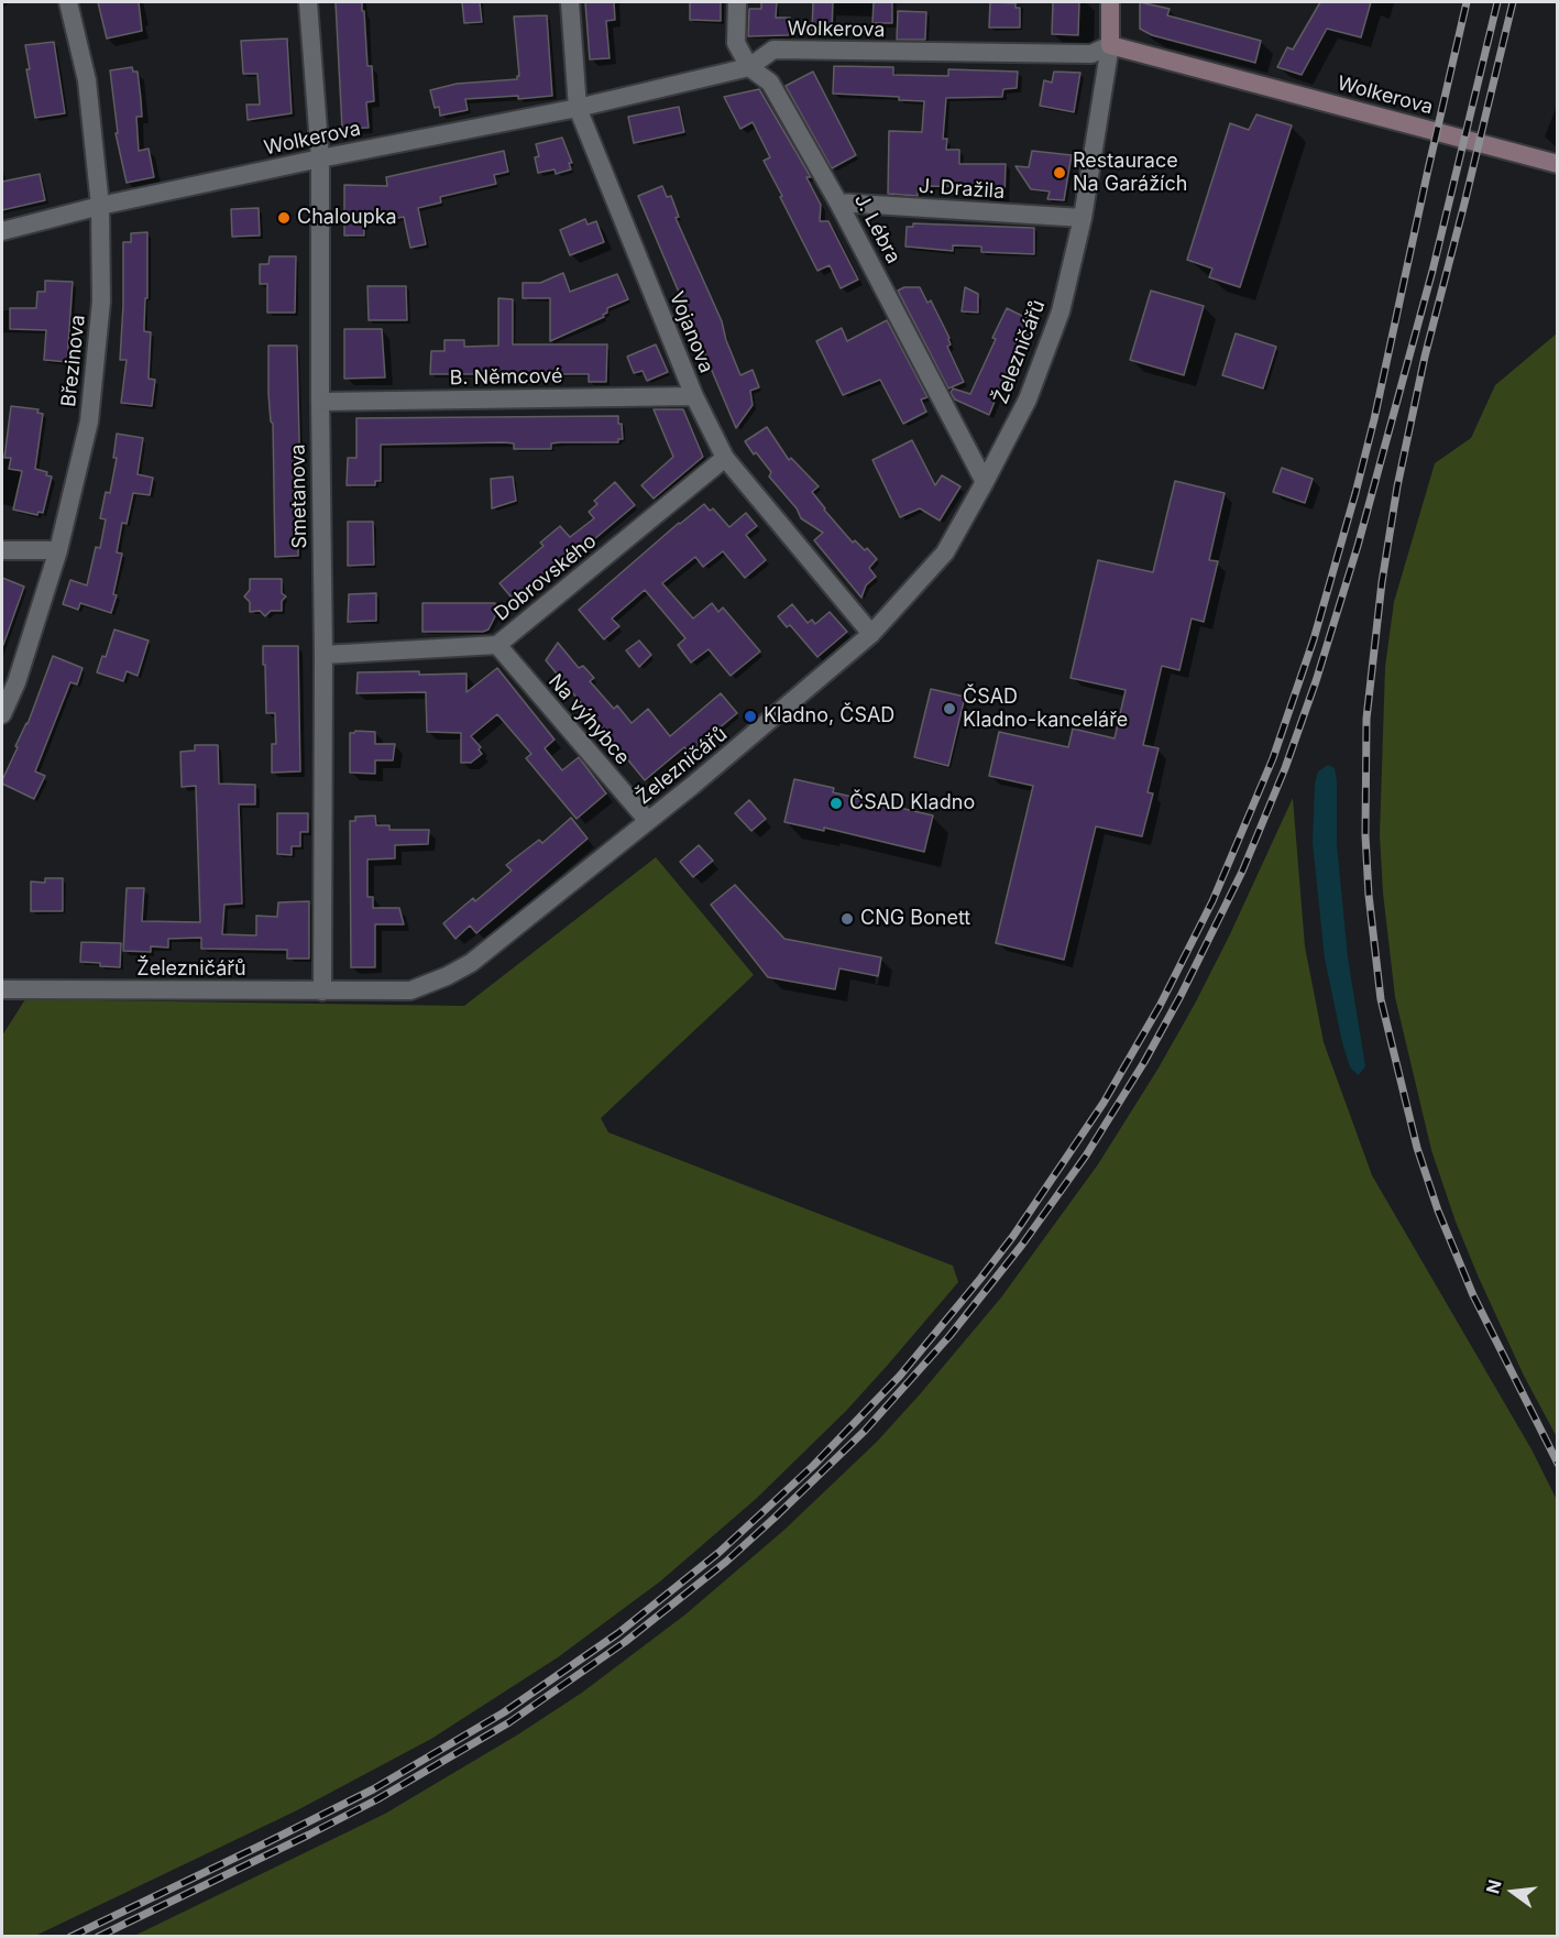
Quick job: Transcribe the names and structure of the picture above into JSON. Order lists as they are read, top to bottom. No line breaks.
{"streets":{"main road":["Wolkerova","Železničářů"],"street":["J. Dražila","J. Lébra","Vojanova","Březinova","B. Němcové","Smetanova","Dobrovského","Na výhybce"]},"crossings":[["Wolkerova","J. Lébra"],["Wolkerova","Vojanova"],["Wolkerova","Železničářů"],["Wolkerova","Březinova"],["Wolkerova","Smetanova"],["J. Dražila","J. Lébra"],["J. Dražila","Železničářů"],["J. Lébra","Železničářů"],["Vojanova","Železničářů"],["Vojanova","B. Němcové"],["Vojanova","Dobrovského"],["Železničářů","Smetanova"],["Železničářů","Na výhybce"],["B. Němcové","Smetanova"],["Smetanova","Dobrovského"],["Dobrovského","Na výhybce"]],"places":["Restaurace Na Garážích","Chaloupka","ČSAD Kladno-kanceláře","Kladno, ČSAD","ČSAD Kladno","CNG Bonett"],"north":"left"}
